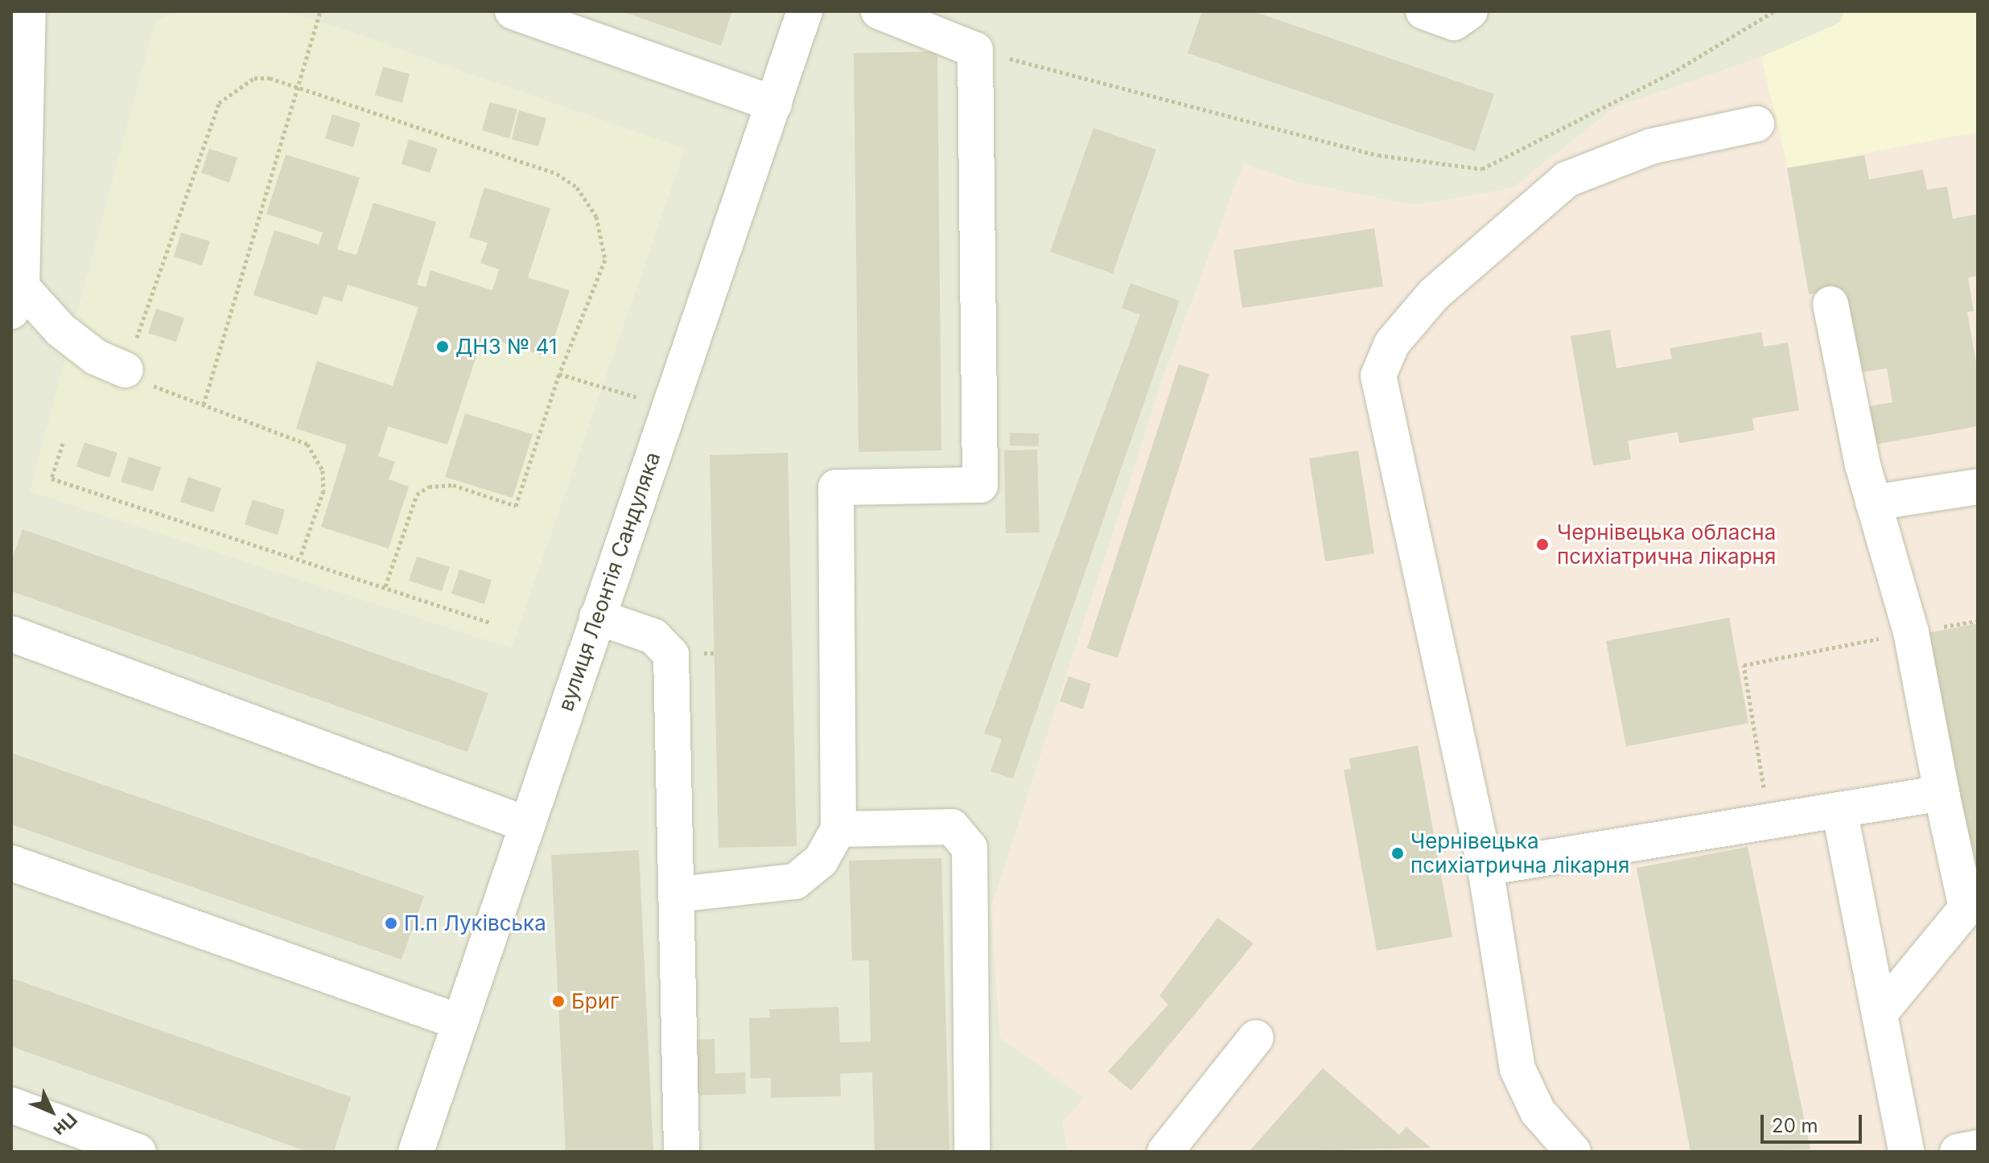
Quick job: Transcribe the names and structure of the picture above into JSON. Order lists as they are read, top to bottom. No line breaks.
{"streets":{"street":["вулиця Леонтія Сандуляка"]},"places":["ДНЗ № 41","Чернівецька обласна психіатрична лікарня","Чернівецька психіатрична лікарня","П.п Луківська","Бриг"],"scale_bar":"20 m","north":"bottom right"}
